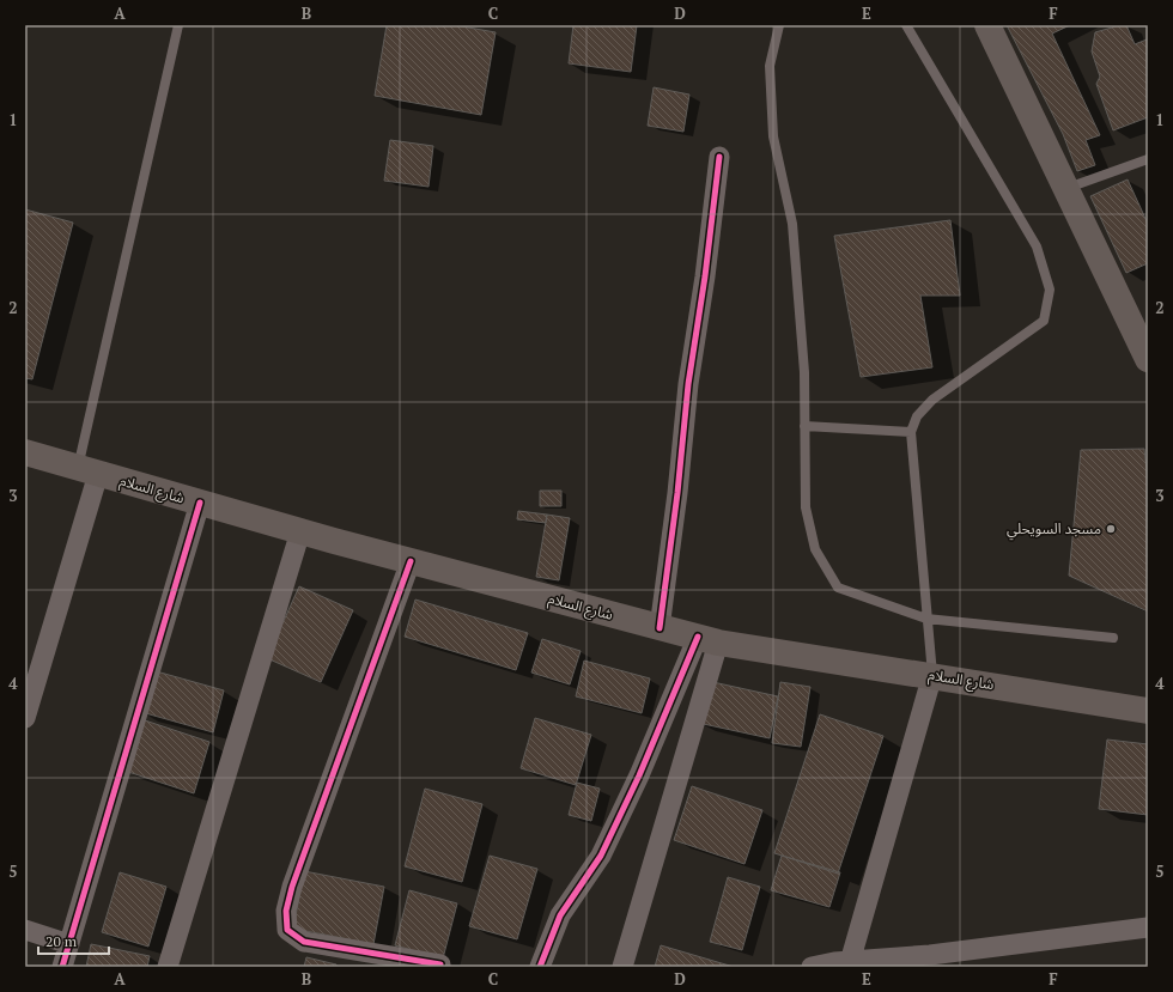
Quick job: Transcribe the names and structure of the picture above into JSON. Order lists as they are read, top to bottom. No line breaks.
{"streets":{"main road":["شارع السلام"]},"places":["مسجد السويحلي"],"scale_bar":"20 m","grid":{"columns":["A","B","C","D","E","F"],"rows":["1","2","3","4","5"]}}
